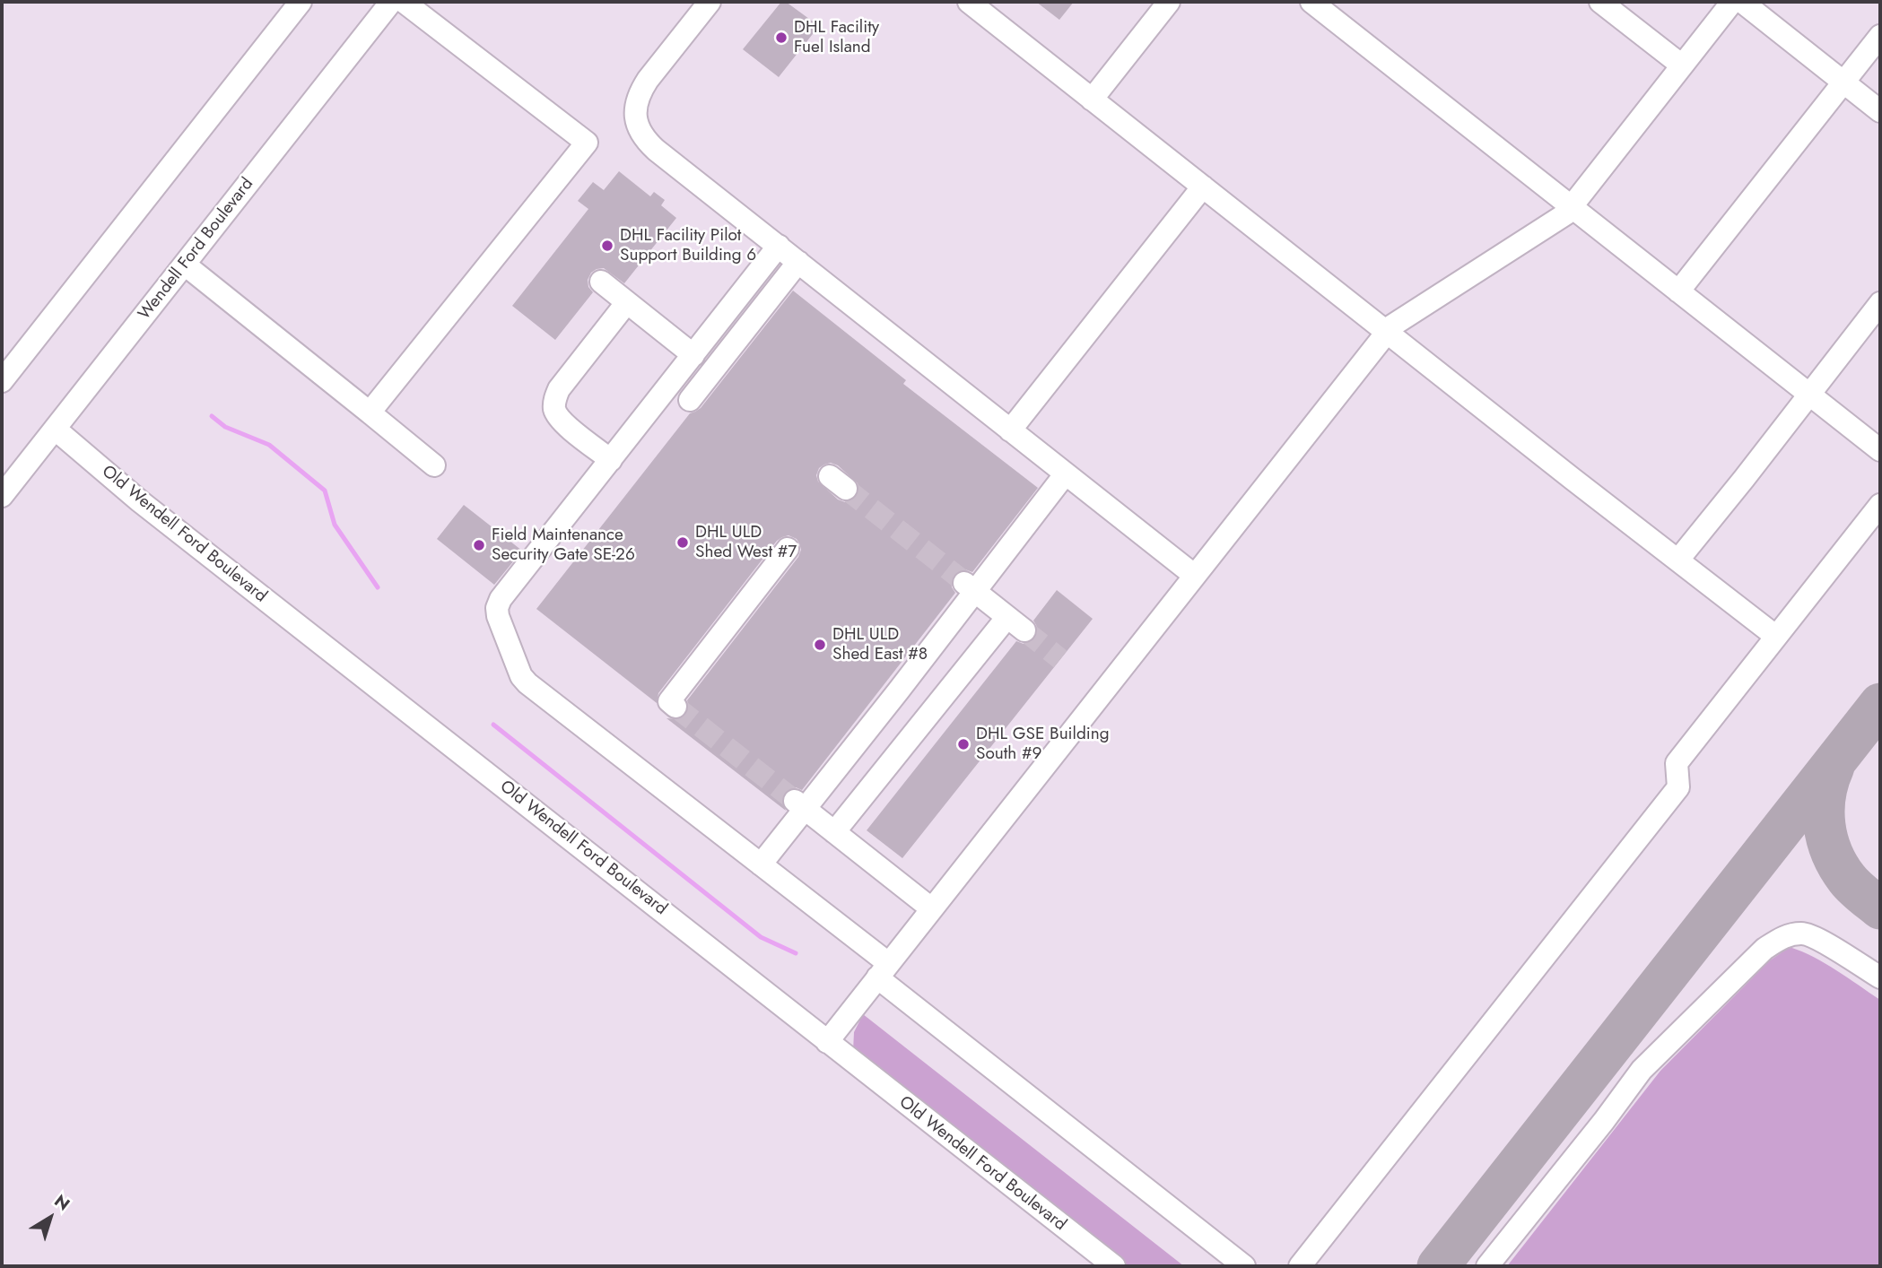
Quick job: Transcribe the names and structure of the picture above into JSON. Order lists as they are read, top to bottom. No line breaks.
{"streets":{"street":["Wendell Ford Boulevard","Old Wendell Ford Boulevard"]},"crossings":[["Wendell Ford Boulevard","Old Wendell Ford Boulevard"]],"places":["DHL Facility Fuel Island","DHL Facility Pilot Support Building 6","DHL ULD Shed West #7","Field Maintenance Security Gate SE-26","DHL ULD Shed East #8","DHL GSE Building South #9"],"north":"top right"}
